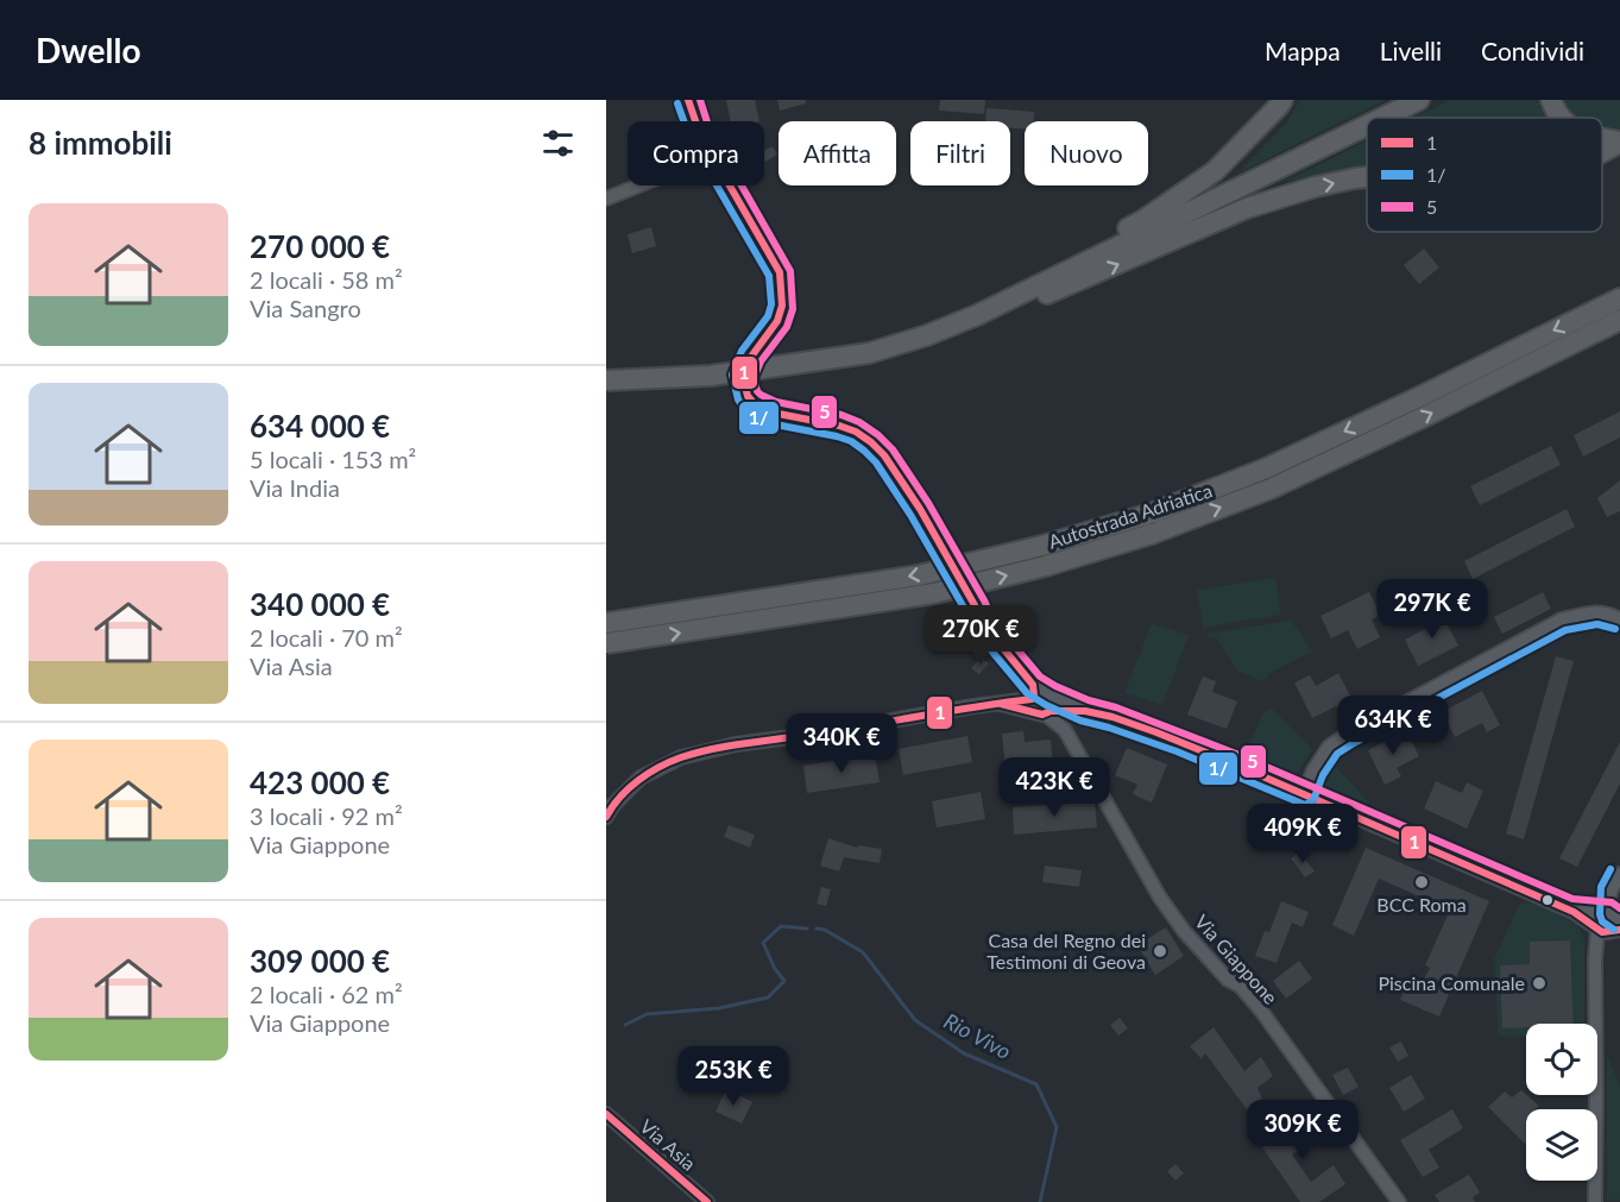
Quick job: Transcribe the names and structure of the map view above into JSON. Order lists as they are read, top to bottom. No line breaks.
{"streets":{"highway":["Autostrada Adriatica"],"street":["Via Giappone","Via Asia"]},"water":["Rio Vivo"],"places":["BCC Roma","Casa del Regno dei Testimoni di Geova","Piscina Comunale"],"lines":["transit line 1","transit line 5","transit line 1/"],"legend":["1","1/","5"],"page":{"header":"Dwello","nav":["Mappa","Livelli","Condividi"],"heading":"8 immobili","chip":["Compra","Affitta","Filtri","Nuovo"],"list":[{"name":"270 000 €","note":"2 locali · 58 m² · Via Sangro"},{"name":"634 000 €","note":"5 locali · 153 m² · Via India"},{"name":"340 000 €","note":"2 locali · 70 m² · Via Asia"},{"name":"423 000 €","note":"3 locali · 92 m² · Via Giappone"},{"name":"309 000 €","note":"2 locali · 62 m² · Via Giappone"}],"price":["297K €","270K €","634K €","340K €","423K €","409K €","253K €","309K €"]}}
